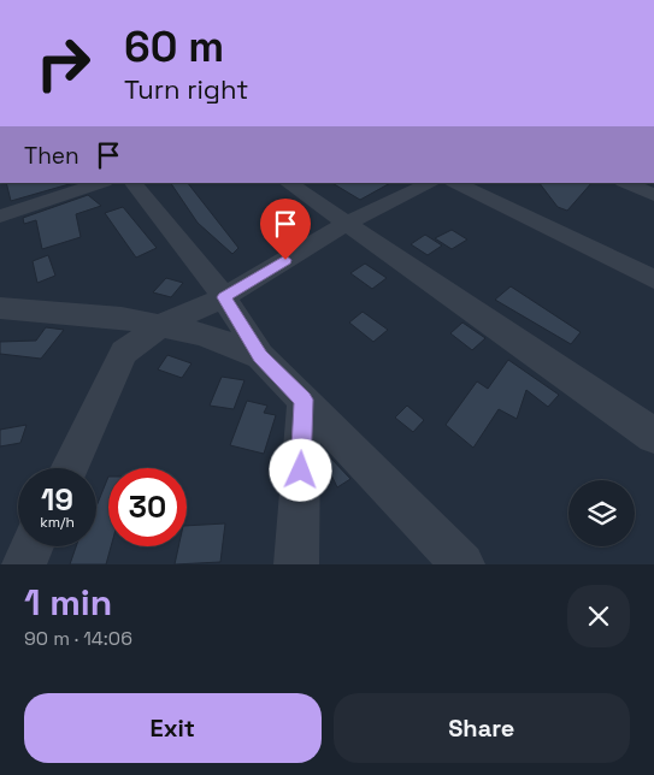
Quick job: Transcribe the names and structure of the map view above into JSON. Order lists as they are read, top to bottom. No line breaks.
{"page":{"turn":["60 m","Turn right"],"then":"Then","speed":"19 km/h","limit":"30","heading":["1 min","90 m · 14:06"],"buttons":["Exit","Share"]}}
